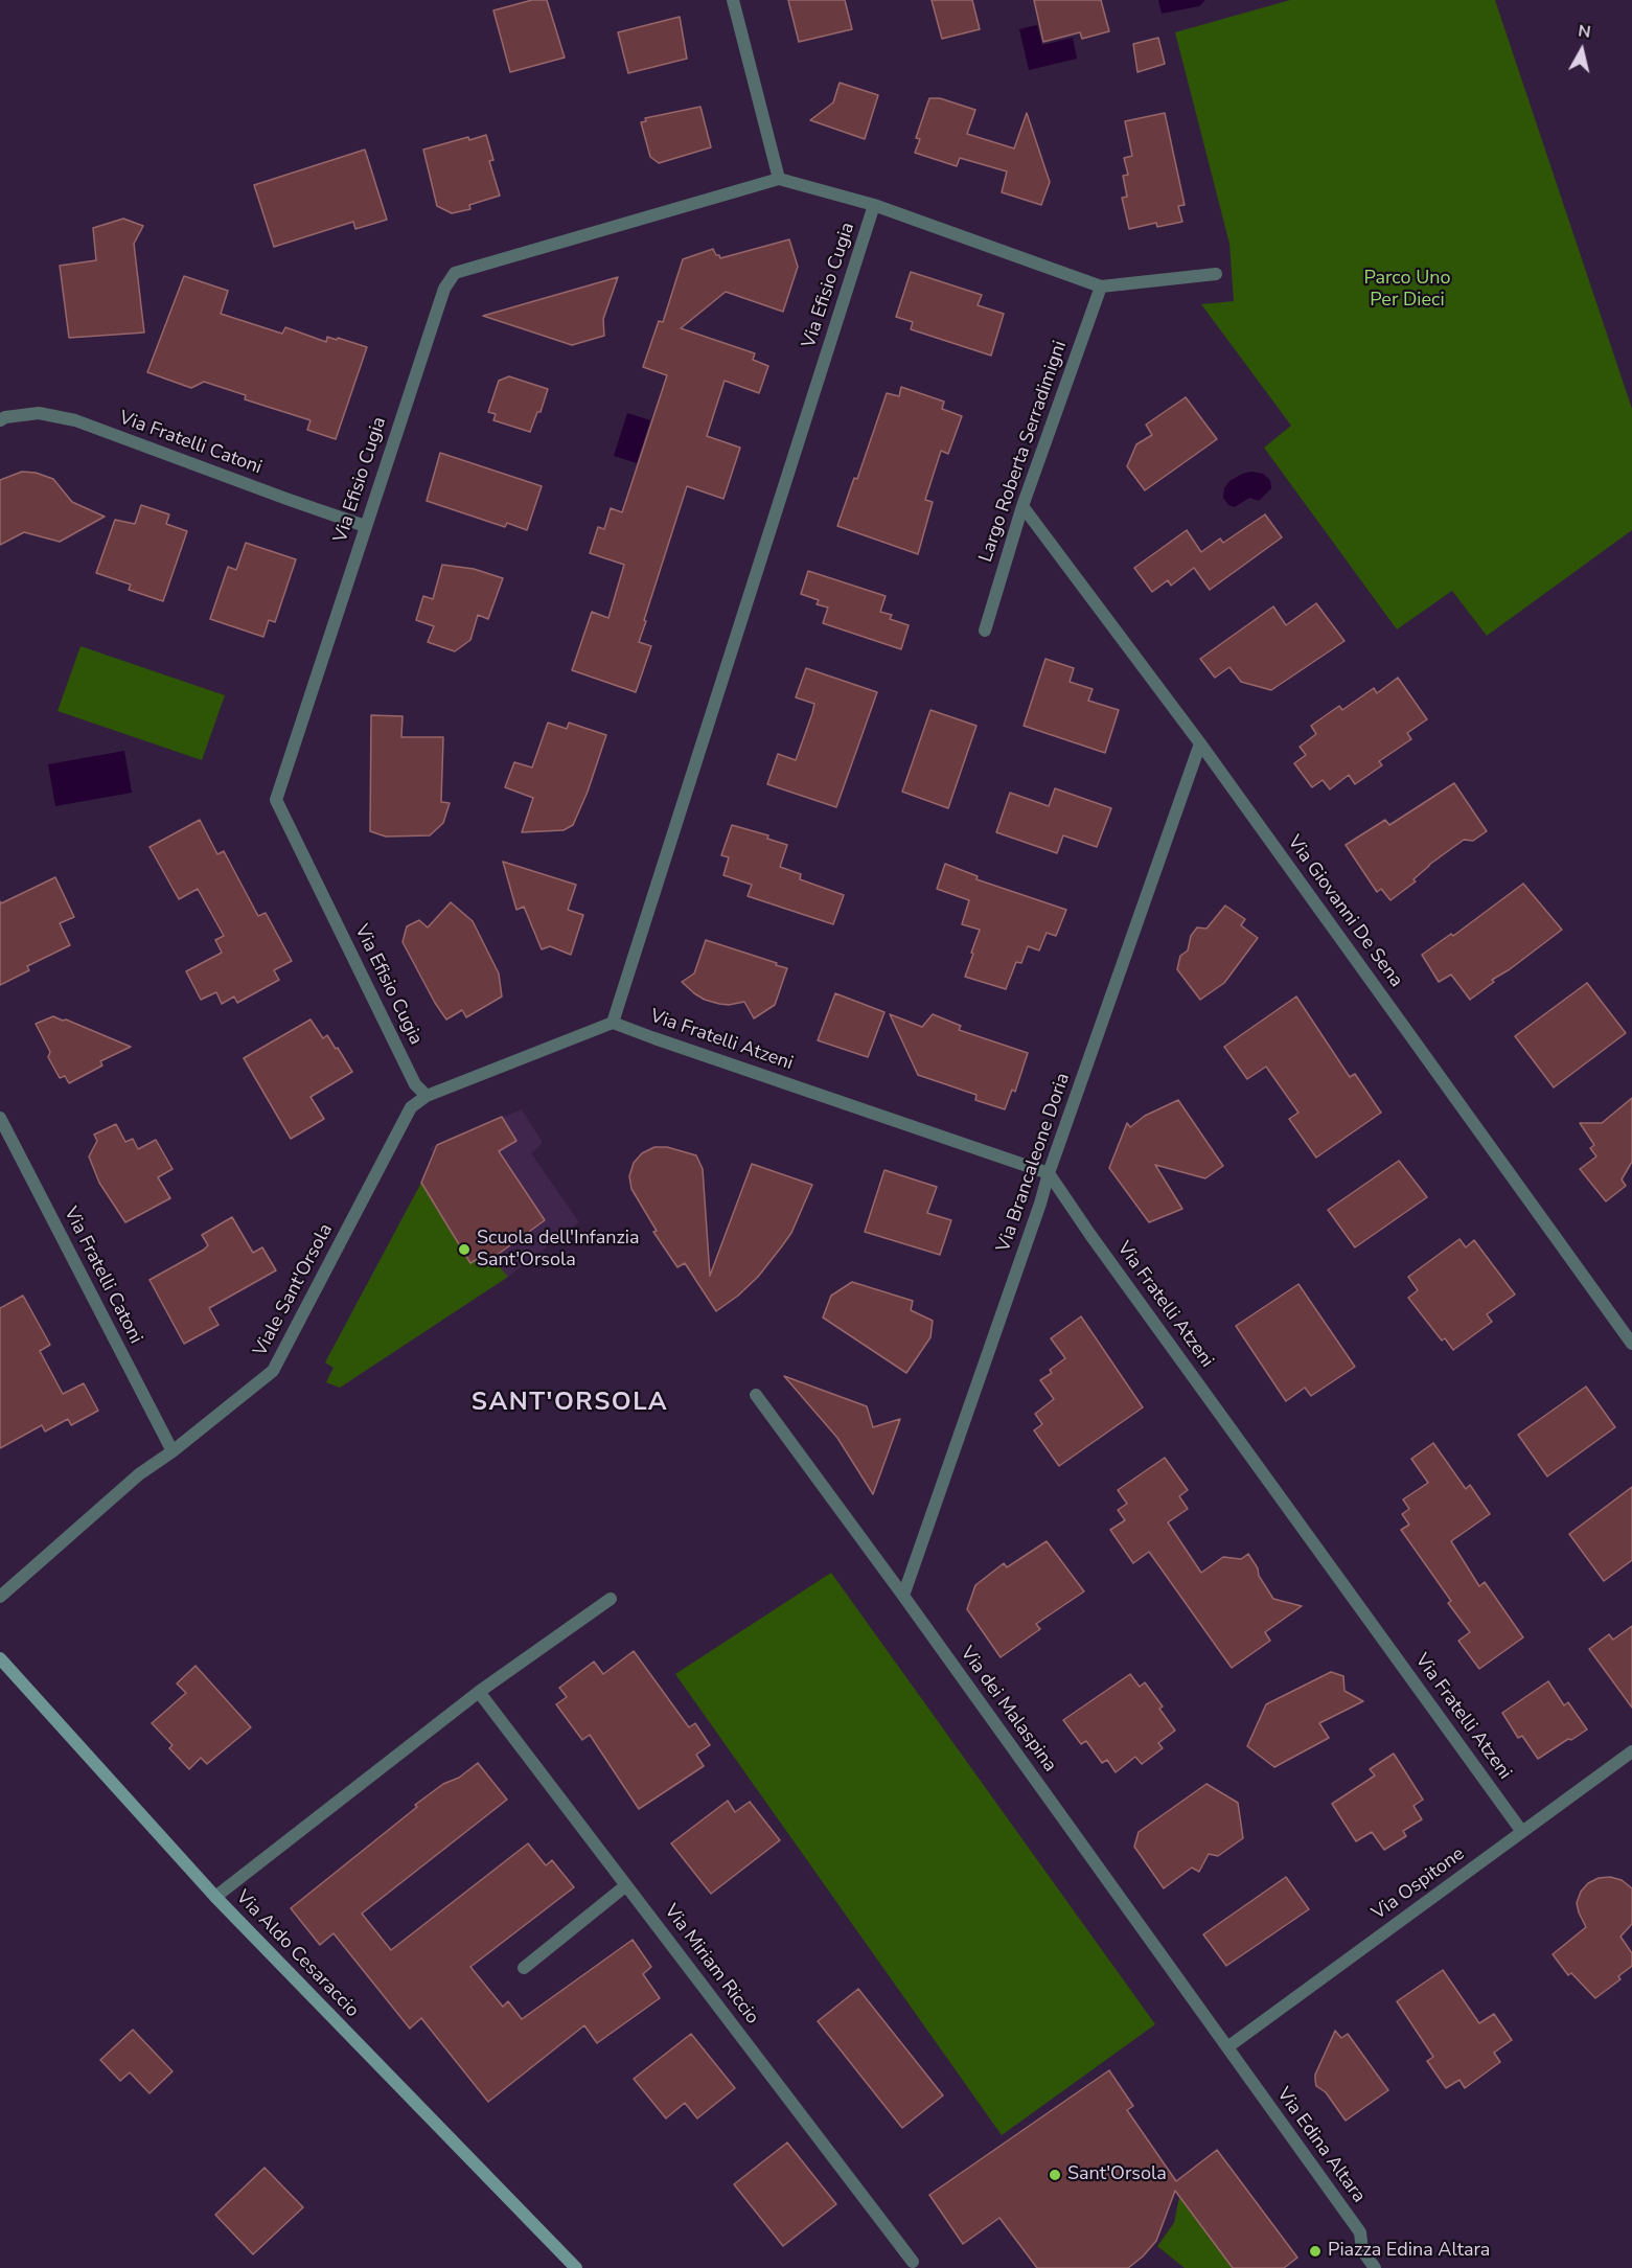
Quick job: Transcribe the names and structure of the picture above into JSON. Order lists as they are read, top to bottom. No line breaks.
{"streets":{"street":["Via Efisio Cugia","Via Fratelli Catoni","Largo Roberta Serradimigni","Via Giovanni De Sena","Via Fratelli Atzeni","Via Brancaleone Doria","Viale Sant'Orsola","Via dei Malaspina","Via Ospitone","Via Aldo Cesaraccio","Via Miriam Riccio","Via Edina Altara"]},"crossings":[["Via Efisio Cugia","Via Fratelli Catoni"],["Via Efisio Cugia","Largo Roberta Serradimigni"],["Via Efisio Cugia","Via Fratelli Atzeni"],["Via Efisio Cugia","Viale Sant'Orsola"],["Via Fratelli Catoni","Viale Sant'Orsola"],["Largo Roberta Serradimigni","Via Giovanni De Sena"],["Via Giovanni De Sena","Via Brancaleone Doria"],["Via Fratelli Atzeni","Via Brancaleone Doria"],["Via Fratelli Atzeni","Viale Sant'Orsola"],["Via Fratelli Atzeni","Via Ospitone"],["Via Brancaleone Doria","Via dei Malaspina"],["Via dei Malaspina","Via Ospitone"],["Via dei Malaspina","Via Edina Altara"],["Via Ospitone","Via Edina Altara"]],"districts":["SANT'ORSOLA"],"parks":["Parco Uno Per Dieci"],"places":["Scuola dell'Infanzia Sant'Orsola","Sant'Orsola","Piazza Edina Altara"],"north":"top"}
